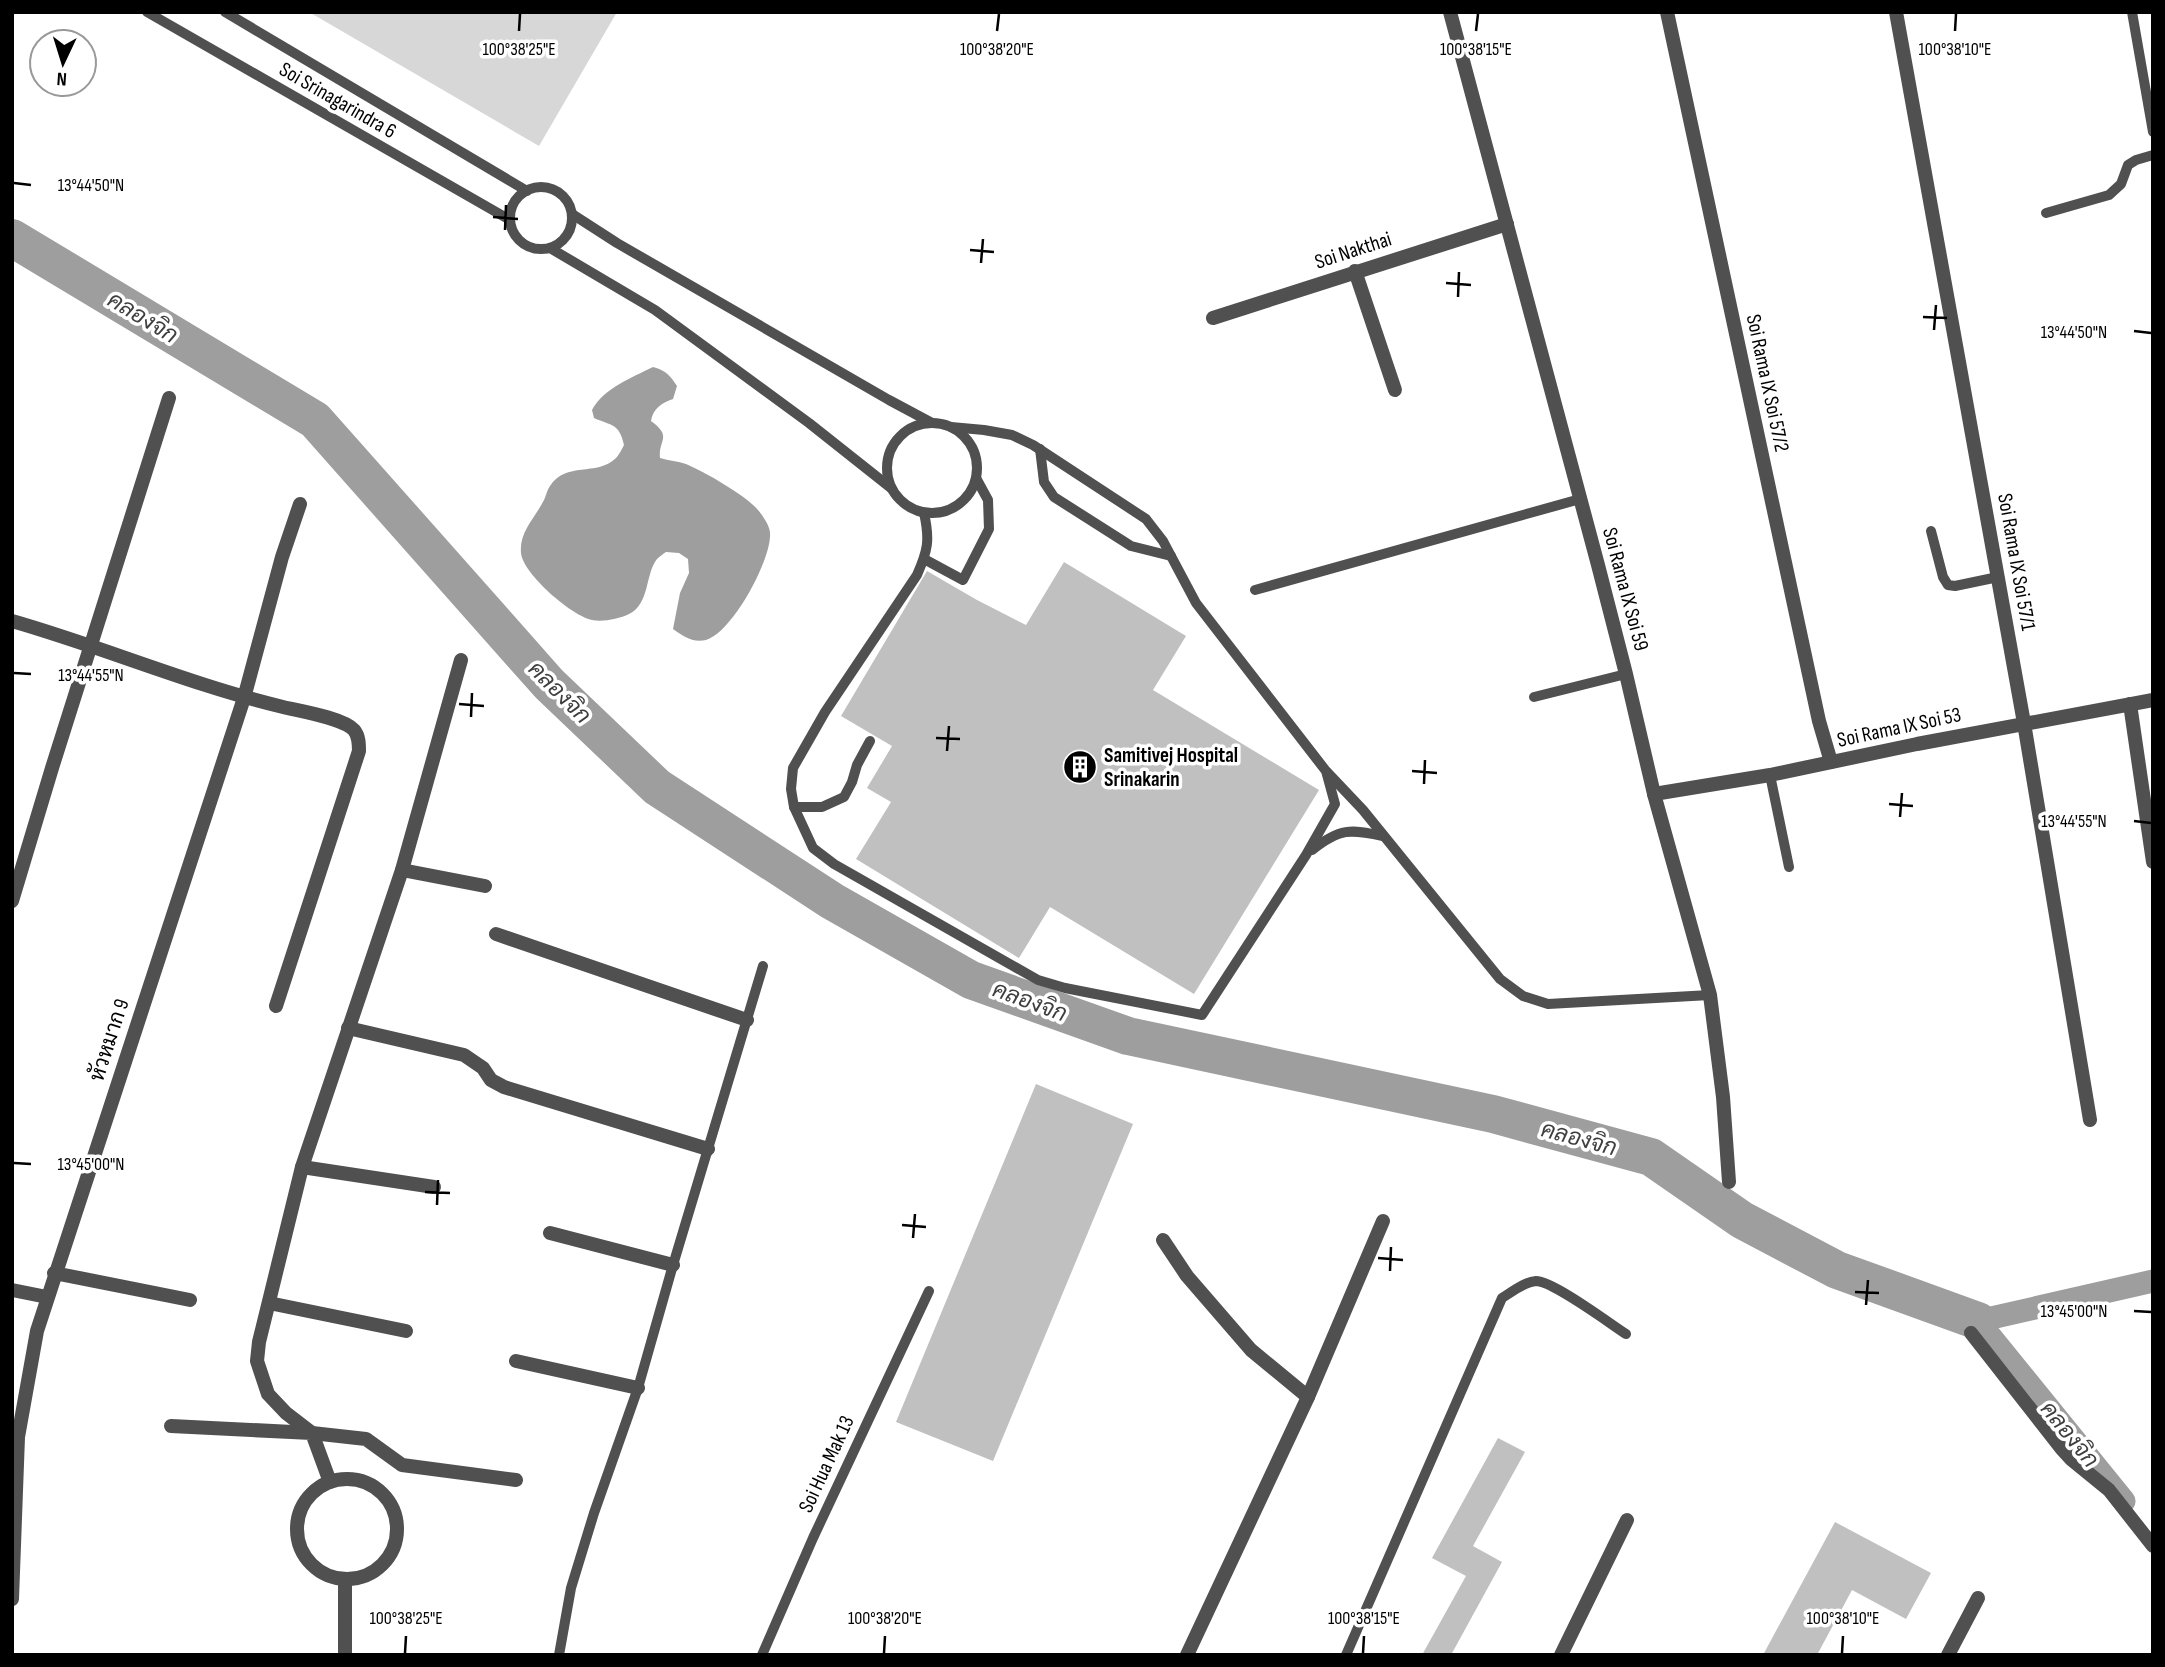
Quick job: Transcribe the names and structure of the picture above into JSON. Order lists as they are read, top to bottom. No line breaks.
{"streets":{"street":["Soi Nakthai","Soi Rama IX Soi 57/2","Soi Rama IX Soi 57/1","Soi Rama IX Soi 59","Soi Rama IX Soi 53","หัวหมาก 9"],"lane":["Soi Srinagarindra 6","Soi Hua Mak 13"]},"crossings":[["Soi Nakthai","Soi Rama IX Soi 59"],["Soi Rama IX Soi 57/2","Soi Rama IX Soi 53"],["Soi Rama IX Soi 57/1","Soi Rama IX Soi 53"],["Soi Rama IX Soi 59","Soi Rama IX Soi 53"]],"water":["คลองจิก"],"places":{"building":["Samitivej Hospital Srinakarin"]},"north":"bottom","coordinates":["100°38'25\"E","100°38'20\"E","100°38'15\"E","100°38'10\"E","13°44'50\"N","13°44'55\"N","13°45'00\"N"]}
